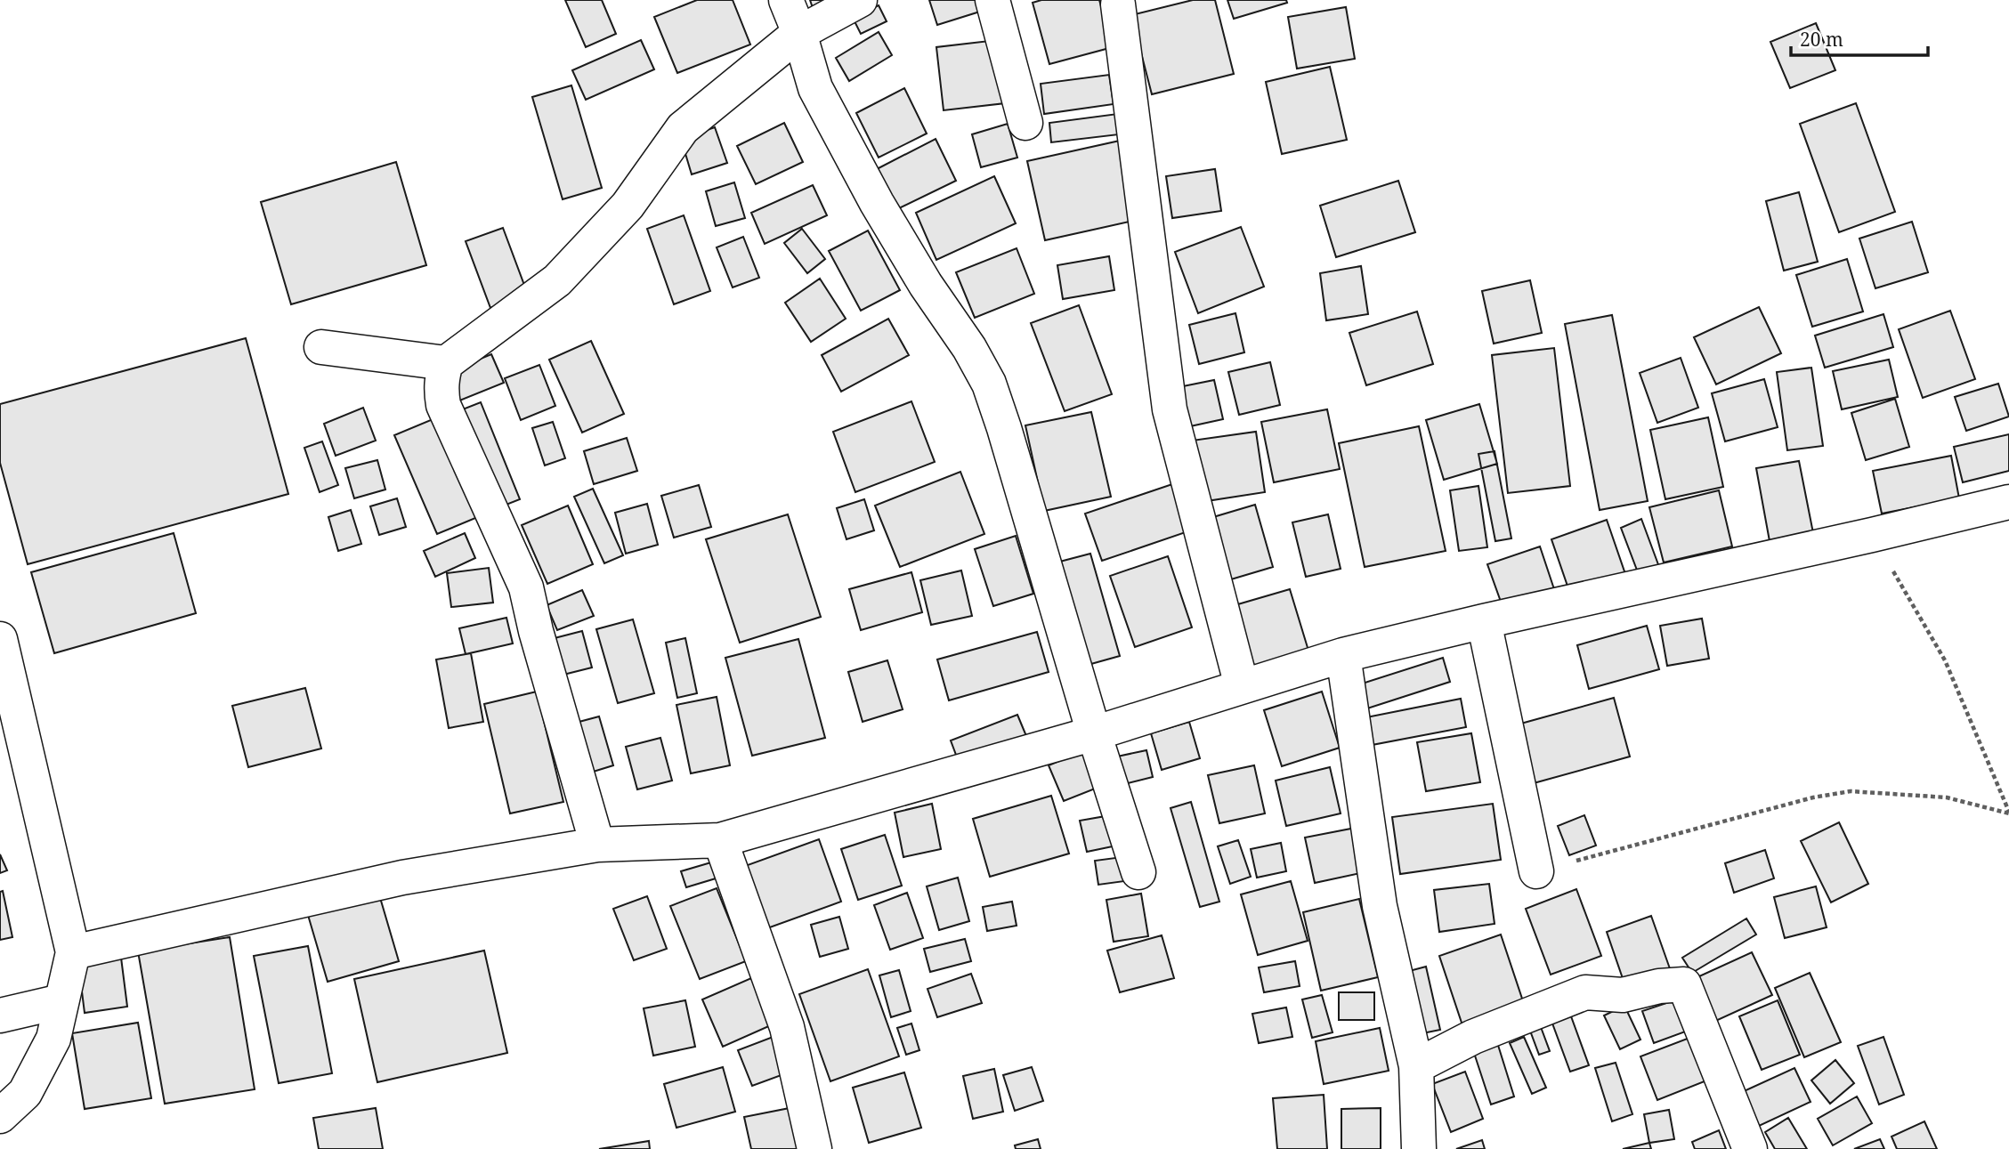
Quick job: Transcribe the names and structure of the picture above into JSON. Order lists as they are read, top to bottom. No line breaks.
{"scale_bar":"20 m"}
